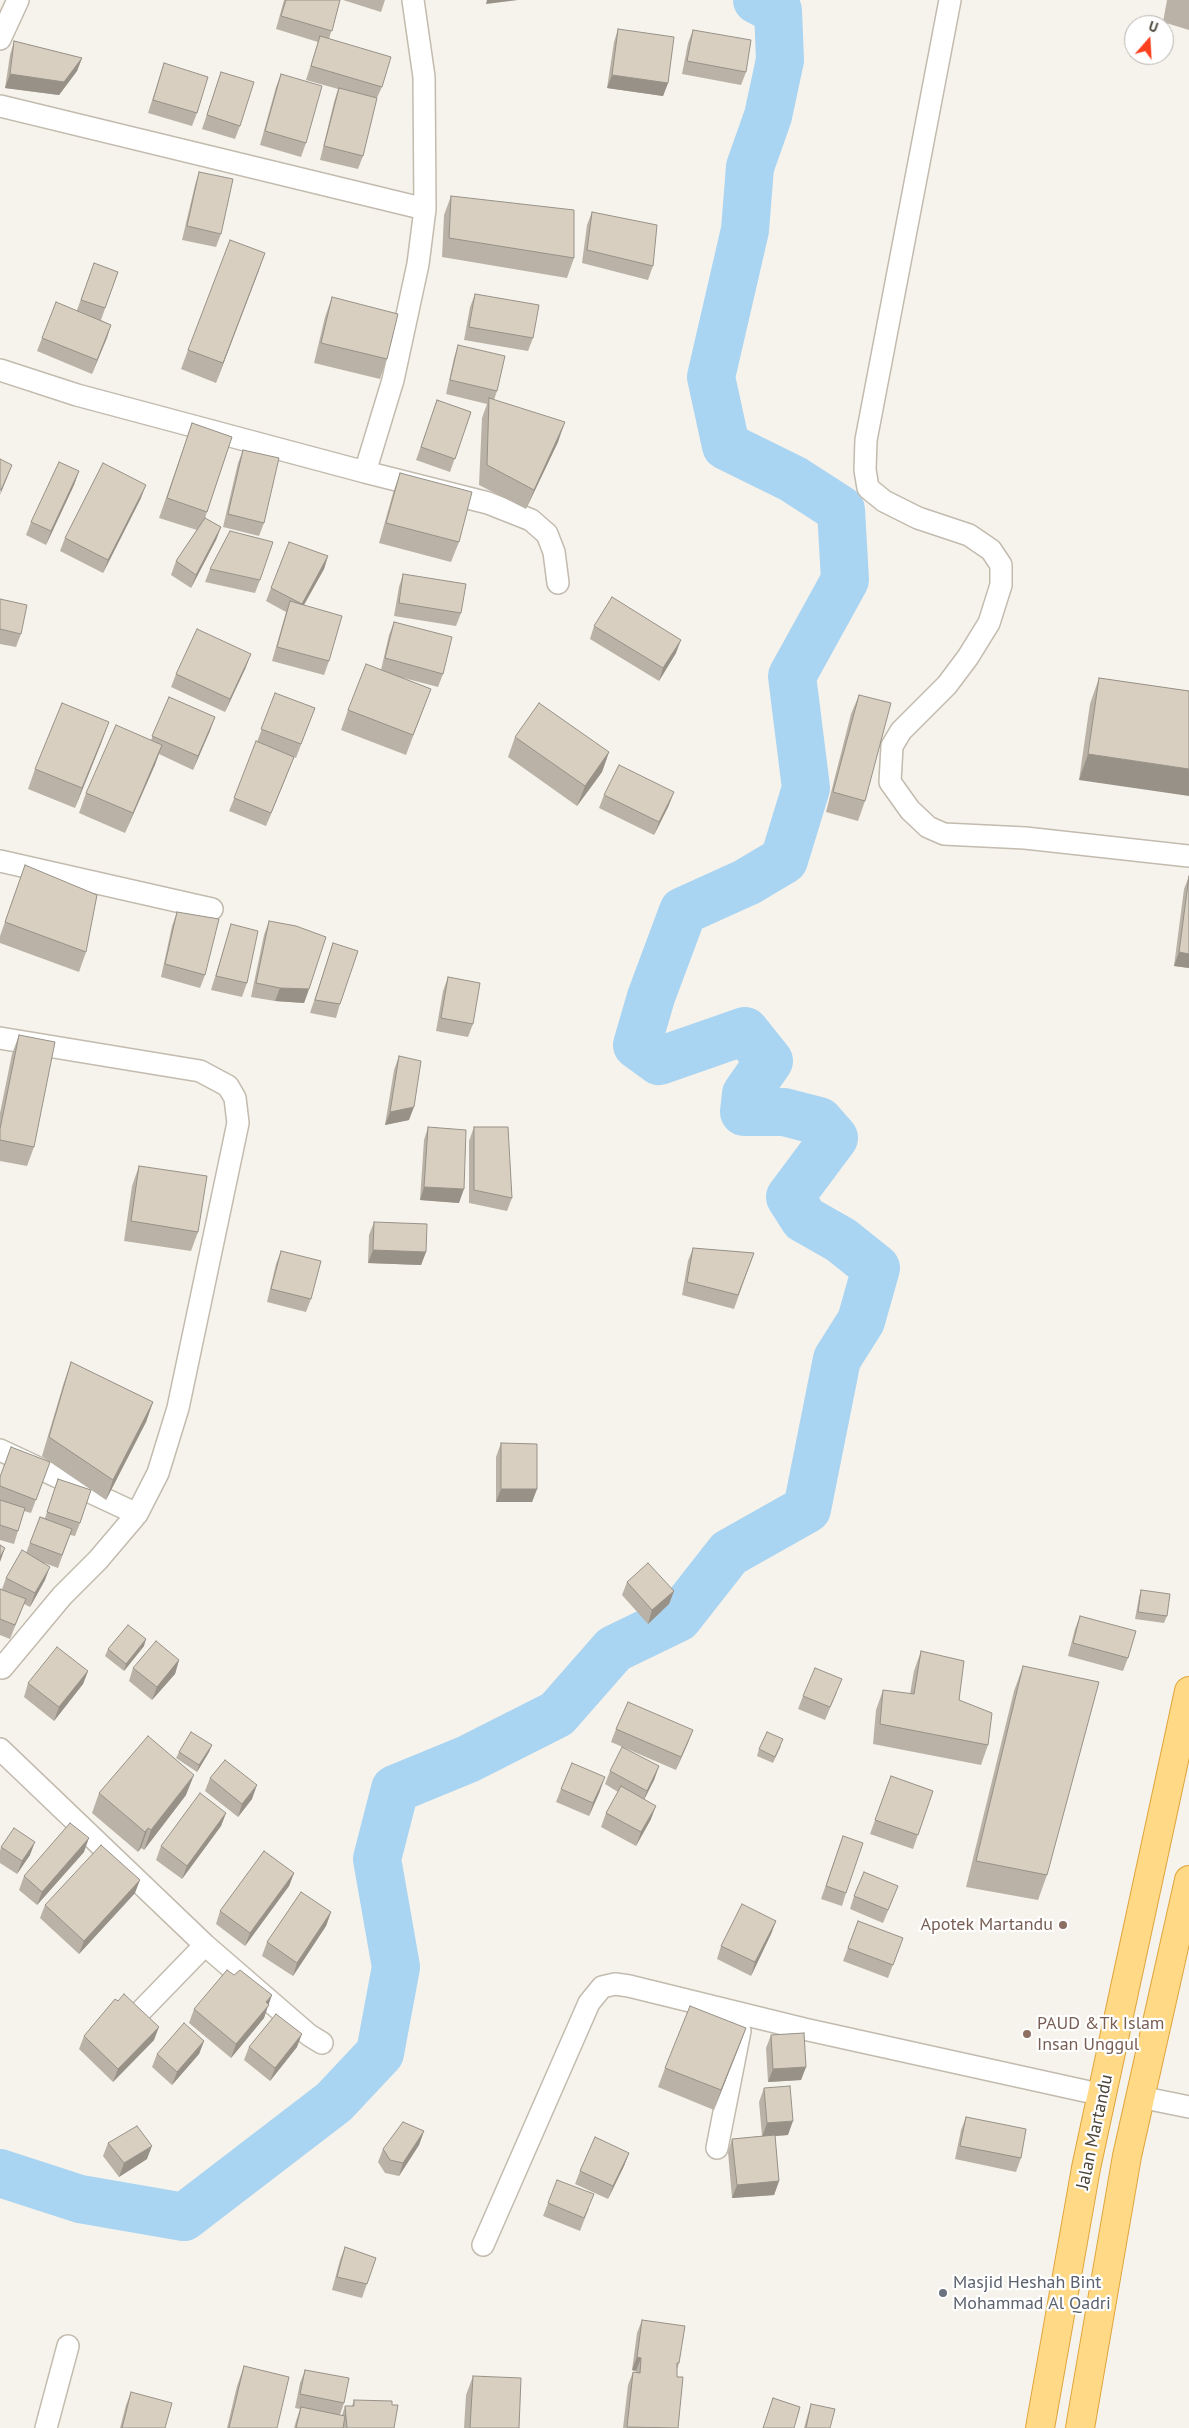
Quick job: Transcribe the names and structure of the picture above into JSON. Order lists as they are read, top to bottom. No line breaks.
{"streets":{"highway":["Jalan Martandu"]},"places":["Apotek Martandu","PAUD &Tk Islam Insan Unggul","Masjid Heshah Bint Mohammad Al Qadri"],"north":"top"}
